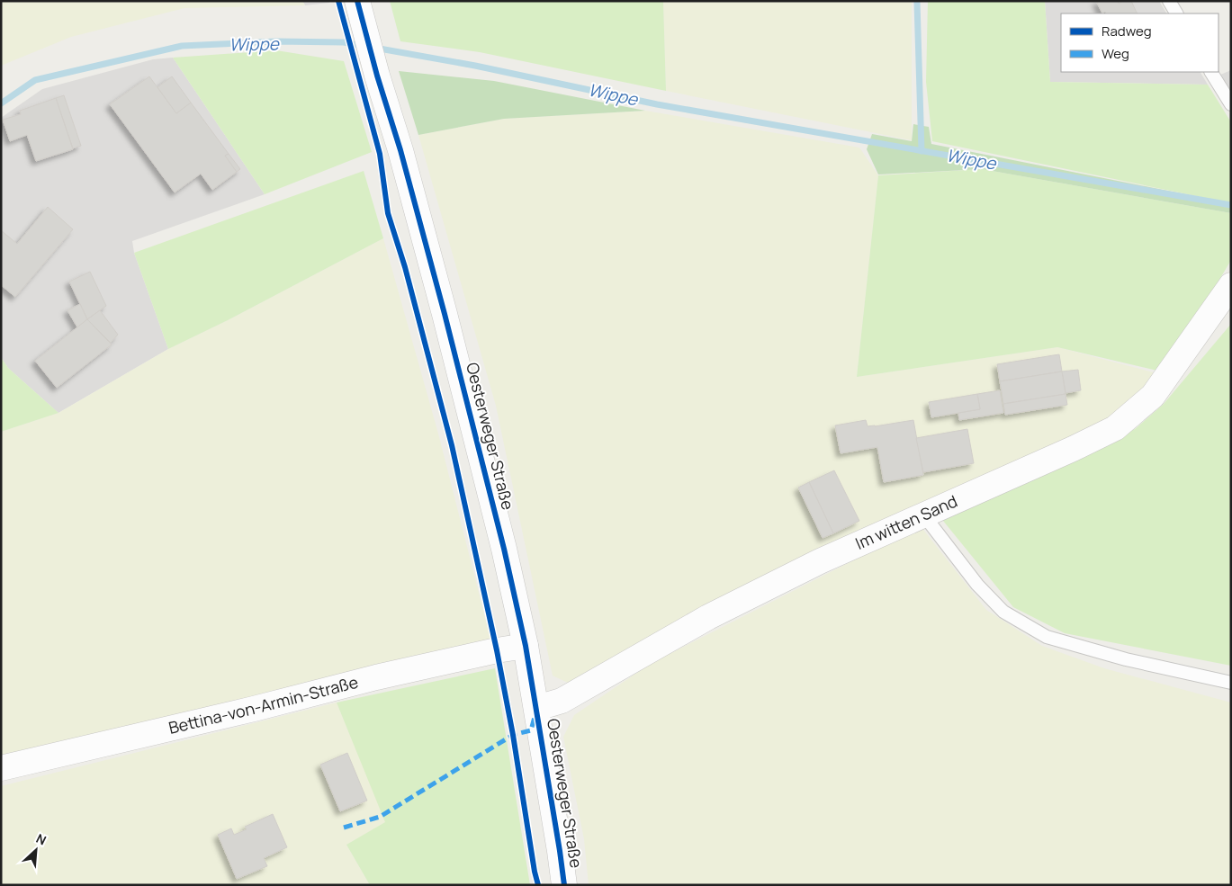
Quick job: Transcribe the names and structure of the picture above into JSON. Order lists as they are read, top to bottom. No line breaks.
{"streets":{"street":["Oesterweger Straße","Im witten Sand","Bettina-von-Armin-Straße"]},"crossings":[["Oesterweger Straße","Im witten Sand"],["Oesterweger Straße","Bettina-von-Armin-Straße"]],"water":["Wippe"],"legend":["Radweg","Weg"],"north":"top right"}
